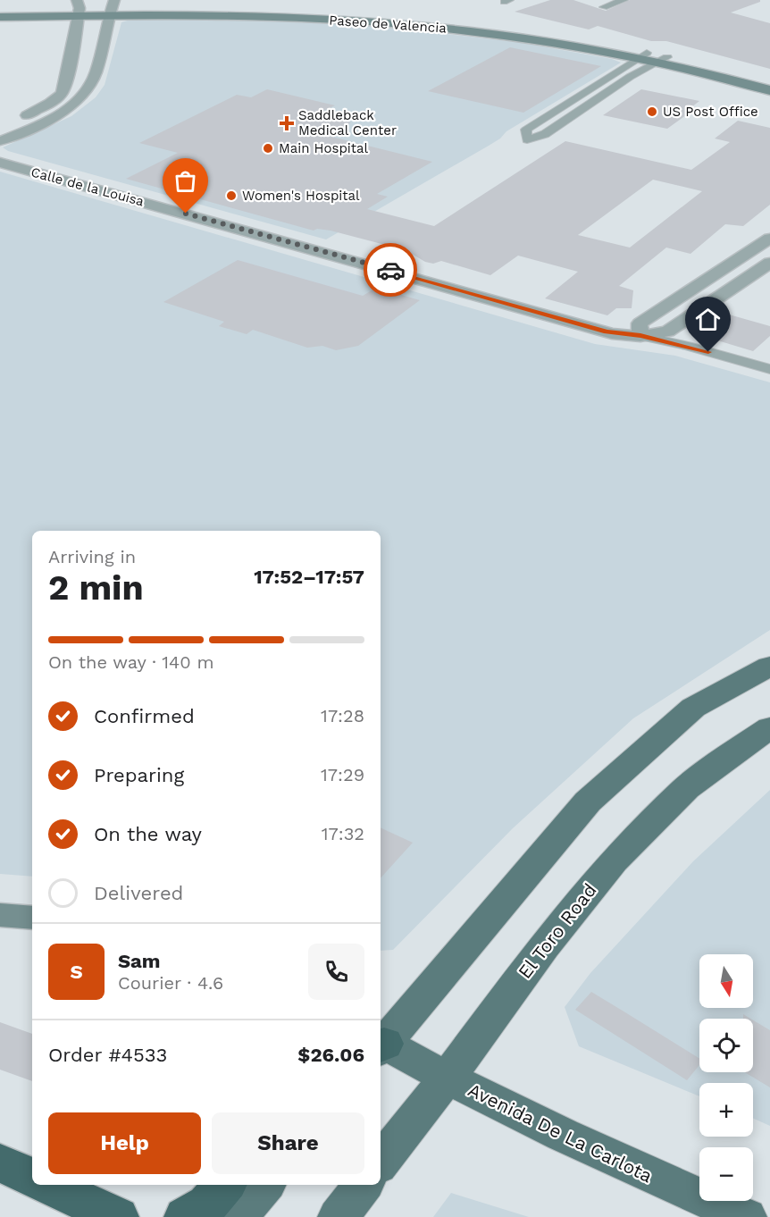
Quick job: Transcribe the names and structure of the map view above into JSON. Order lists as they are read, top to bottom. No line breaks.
{"streets":{"main road":["Paseo de Valencia","El Toro Road","Avenida De La Carlota"],"street":["Calle de la Louisa"]},"crossings":[["El Toro Road","Avenida De La Carlota"]],"places":{"other":["US Post Office","Main Hospital","Women's Hospital"],"health":["Saddleback Medical Center"]},"north":"bottom","page":{"heading":["2 min","Arriving in","17:52–17:57"],"panel":["Sam","Courier · 4.6","Order #4533","$26.06"],"bar":"On the way · 140 m","list":[["Confirmed","17:28"],["Preparing","17:29"],["On the way","17:32"],"Delivered"],"round":"S","map_buttons":["+","−"],"buttons":["Help","Share"]}}
